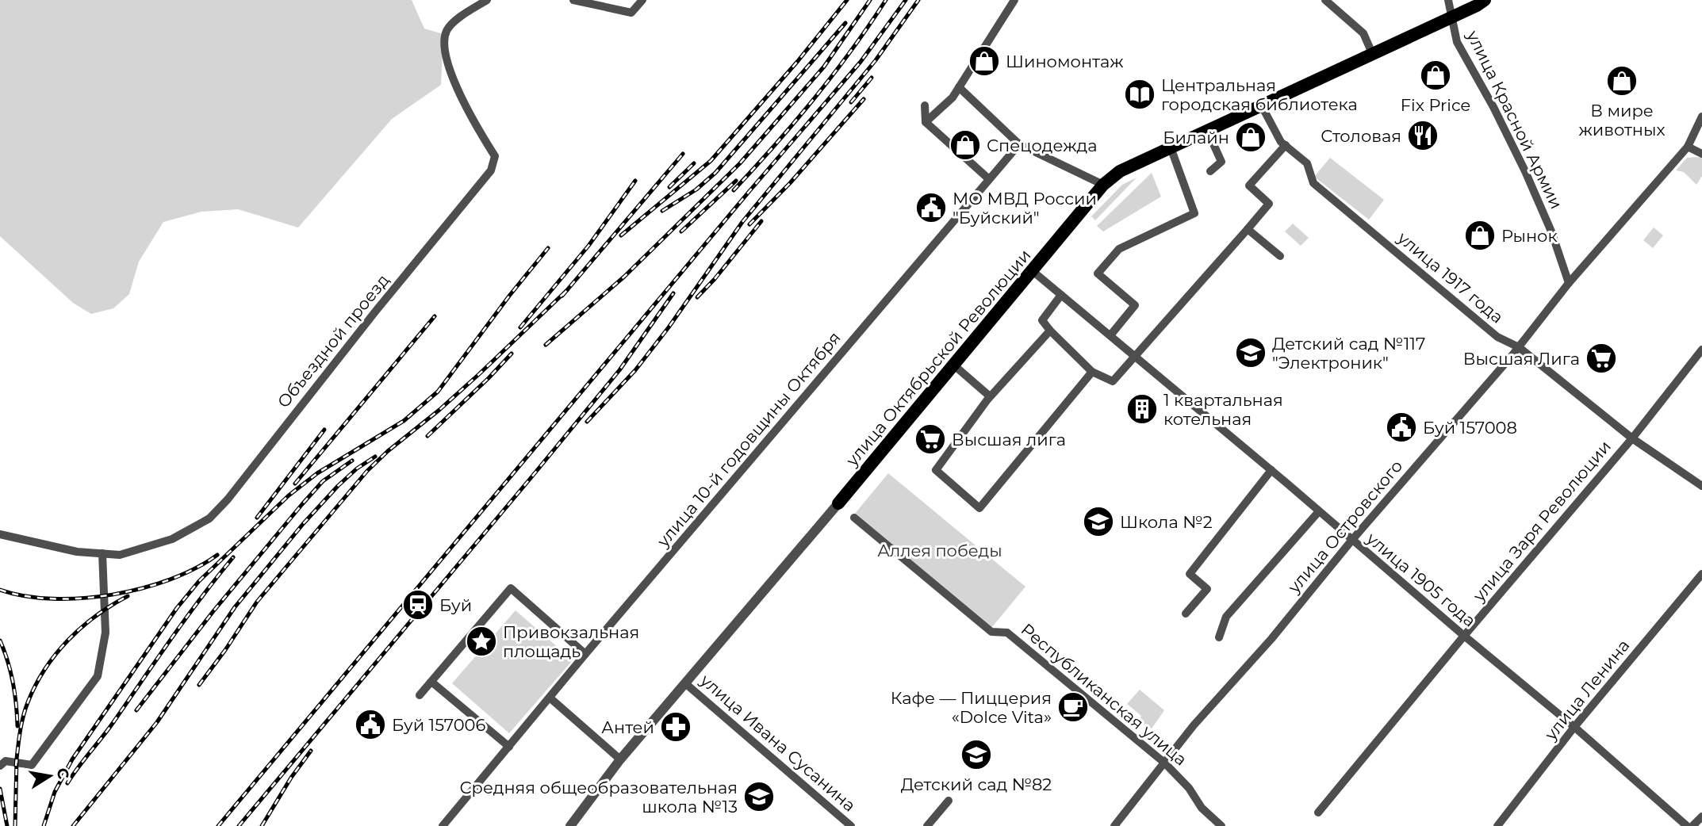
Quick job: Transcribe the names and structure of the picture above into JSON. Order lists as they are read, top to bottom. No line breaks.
{"streets":{"main road":["улица Октябрьской Революции"],"street":["улица Красной Армии","улица 1917 года","Объездной проезд","улица 10-й годовщины Октября","улица Заря Революции","улица Островского","улица 1905 года","улица Ленина","Республиканская улица","улица Ивана Сусанина"]},"crossings":[["улица Красной Армии","улица Октябрьской Революции"],["улица Красной Армии","улица Островского"],["улица 1917 года","улица Октябрьской Революции"],["улица 1917 года","улица Заря Революции"],["улица 1917 года","улица Островского"],["улица Октябрьской Революции","улица 1905 года"],["улица Октябрьской Революции","улица Ивана Сусанина"],["улица Заря Революции","улица 1905 года"],["улица Островского","улица 1905 года"],["улица Островского","Республиканская улица"],["улица 1905 года","улица Ленина"]],"parks":["Аллея победы"],"places":{"shop":["Шиномонтаж","Fix Price","В мире животных","Билайн","Спецодежда","Рынок"],"library":["Центральная городская библиотека"],"restaurant":["Столовая"],"public building":["МО МВД России \"Буйский\"","Буй 157008","Буй 157006"],"school or university":["Детский сад №117 \"Электроник\"","Школа №2","Детский сад №82","Средняя общеобразовательная школа №13"],"supermarket":["Высшая Лига","Высшая лига"],"building":["1 квартальная котельная"],"station":["Буй"],"place":["Привокзальная площадь"],"cafe":["Кафе — Пиццерия «Dolce Vita»"],"pharmacy":["Антей"]},"north":"right"}
